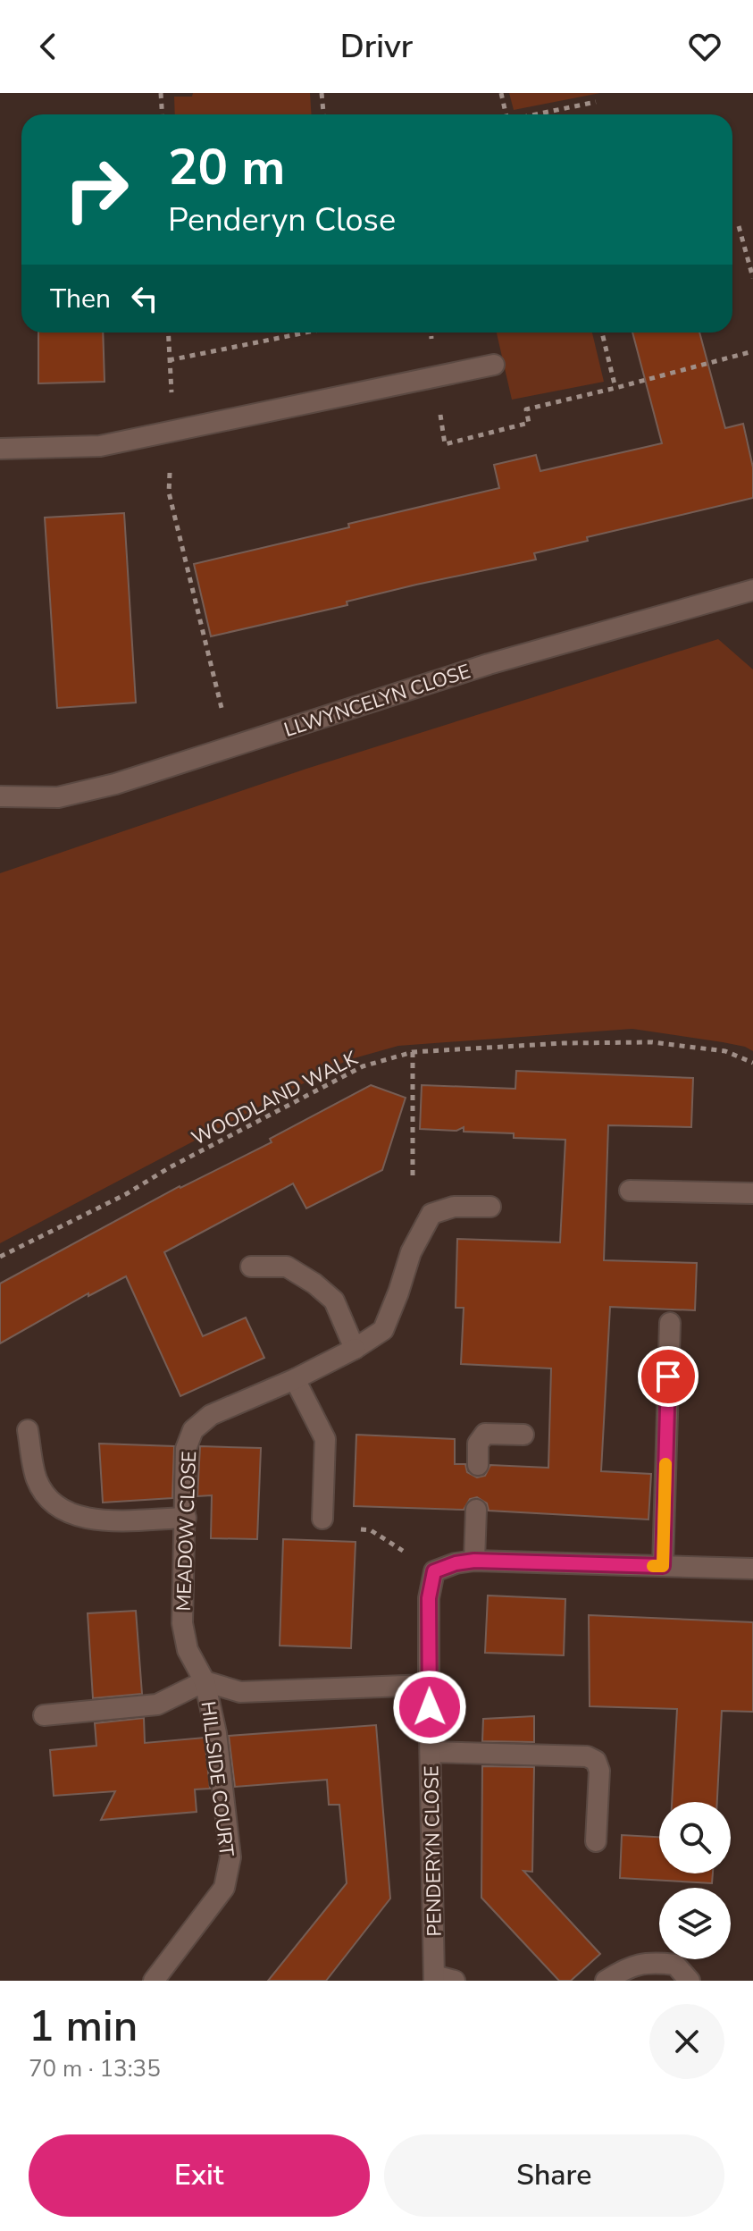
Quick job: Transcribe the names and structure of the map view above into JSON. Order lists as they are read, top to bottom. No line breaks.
{"streets":{"street":["LLWYNCELYN CLOSE","MEADOW CLOSE","HILLSIDE COURT","PENDERYN CLOSE"],"path":["WOODLAND WALK"]},"crossings":[["MEADOW CLOSE","HILLSIDE COURT"]],"page":{"header":"Drivr","turn":["20 m","Penderyn Close"],"then":"Then","heading":["1 min","70 m · 13:35"],"buttons":["Exit","Share"]}}
